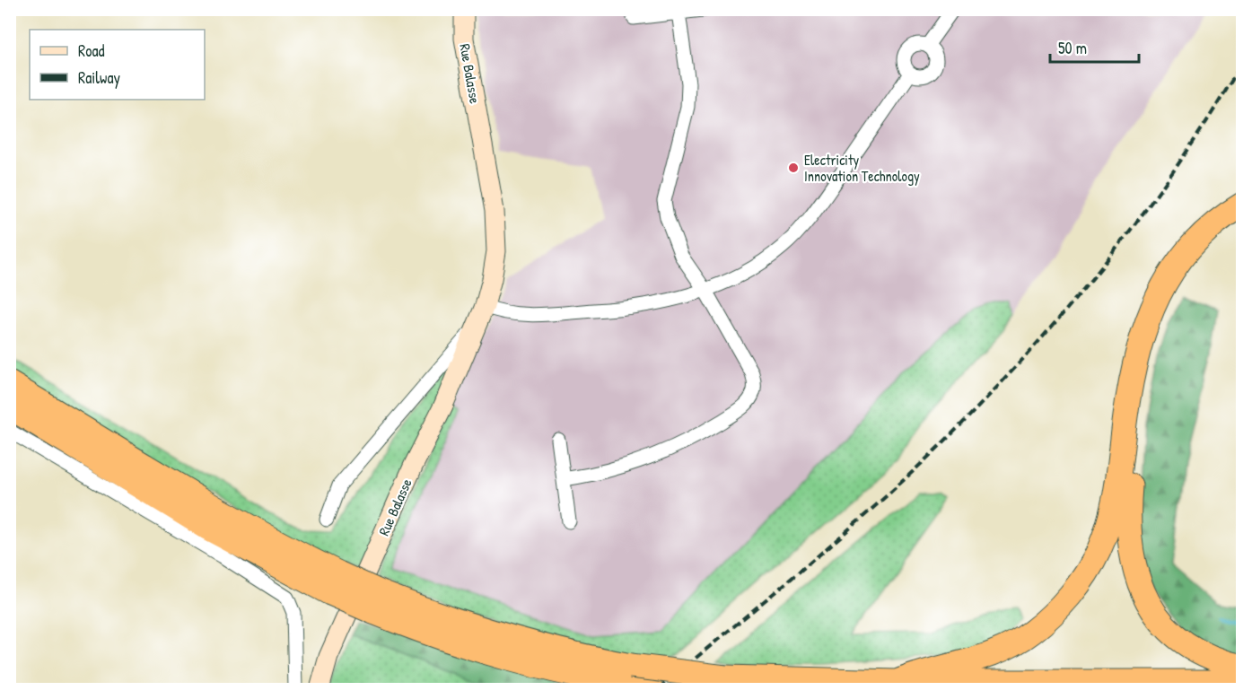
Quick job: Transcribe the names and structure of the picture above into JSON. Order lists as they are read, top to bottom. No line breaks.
{"streets":{"street":["Rue Balasse"]},"places":["Electricity Innovation Technology"],"legend":["Road","Railway"],"scale_bar":"50 m"}
